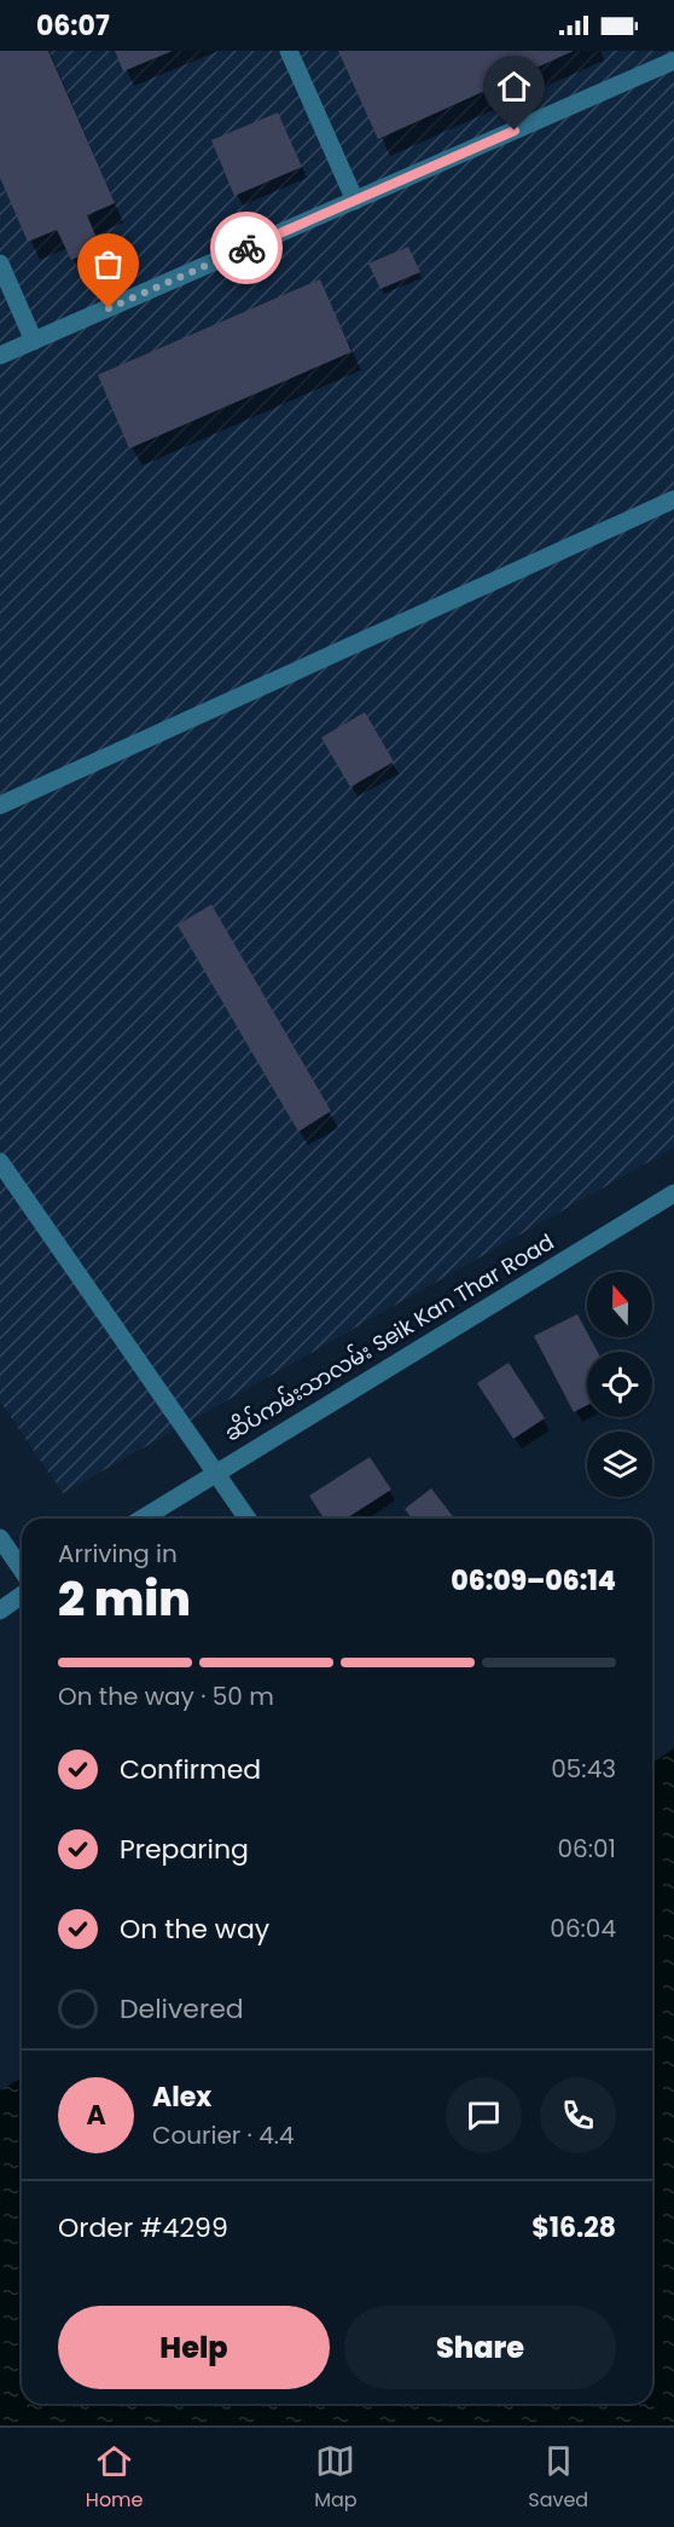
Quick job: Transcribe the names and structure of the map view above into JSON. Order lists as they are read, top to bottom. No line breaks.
{"streets":{"street":["ဆိပ်ကမ်းသာလမ်း Seik Kan Thar Road"]},"north":"top","page":{"status":"06:07","heading":["2 min","Arriving in","06:09–06:14"],"panel":["Alex","Courier · 4.4","Order #4299","$16.28"],"bar":"On the way · 50 m","list":[["Confirmed","05:43"],["Preparing","06:01"],["On the way","06:04"],"Delivered"],"round":"A","buttons":["Help","Share"],"tabs":["Home","Map","Saved"]}}
